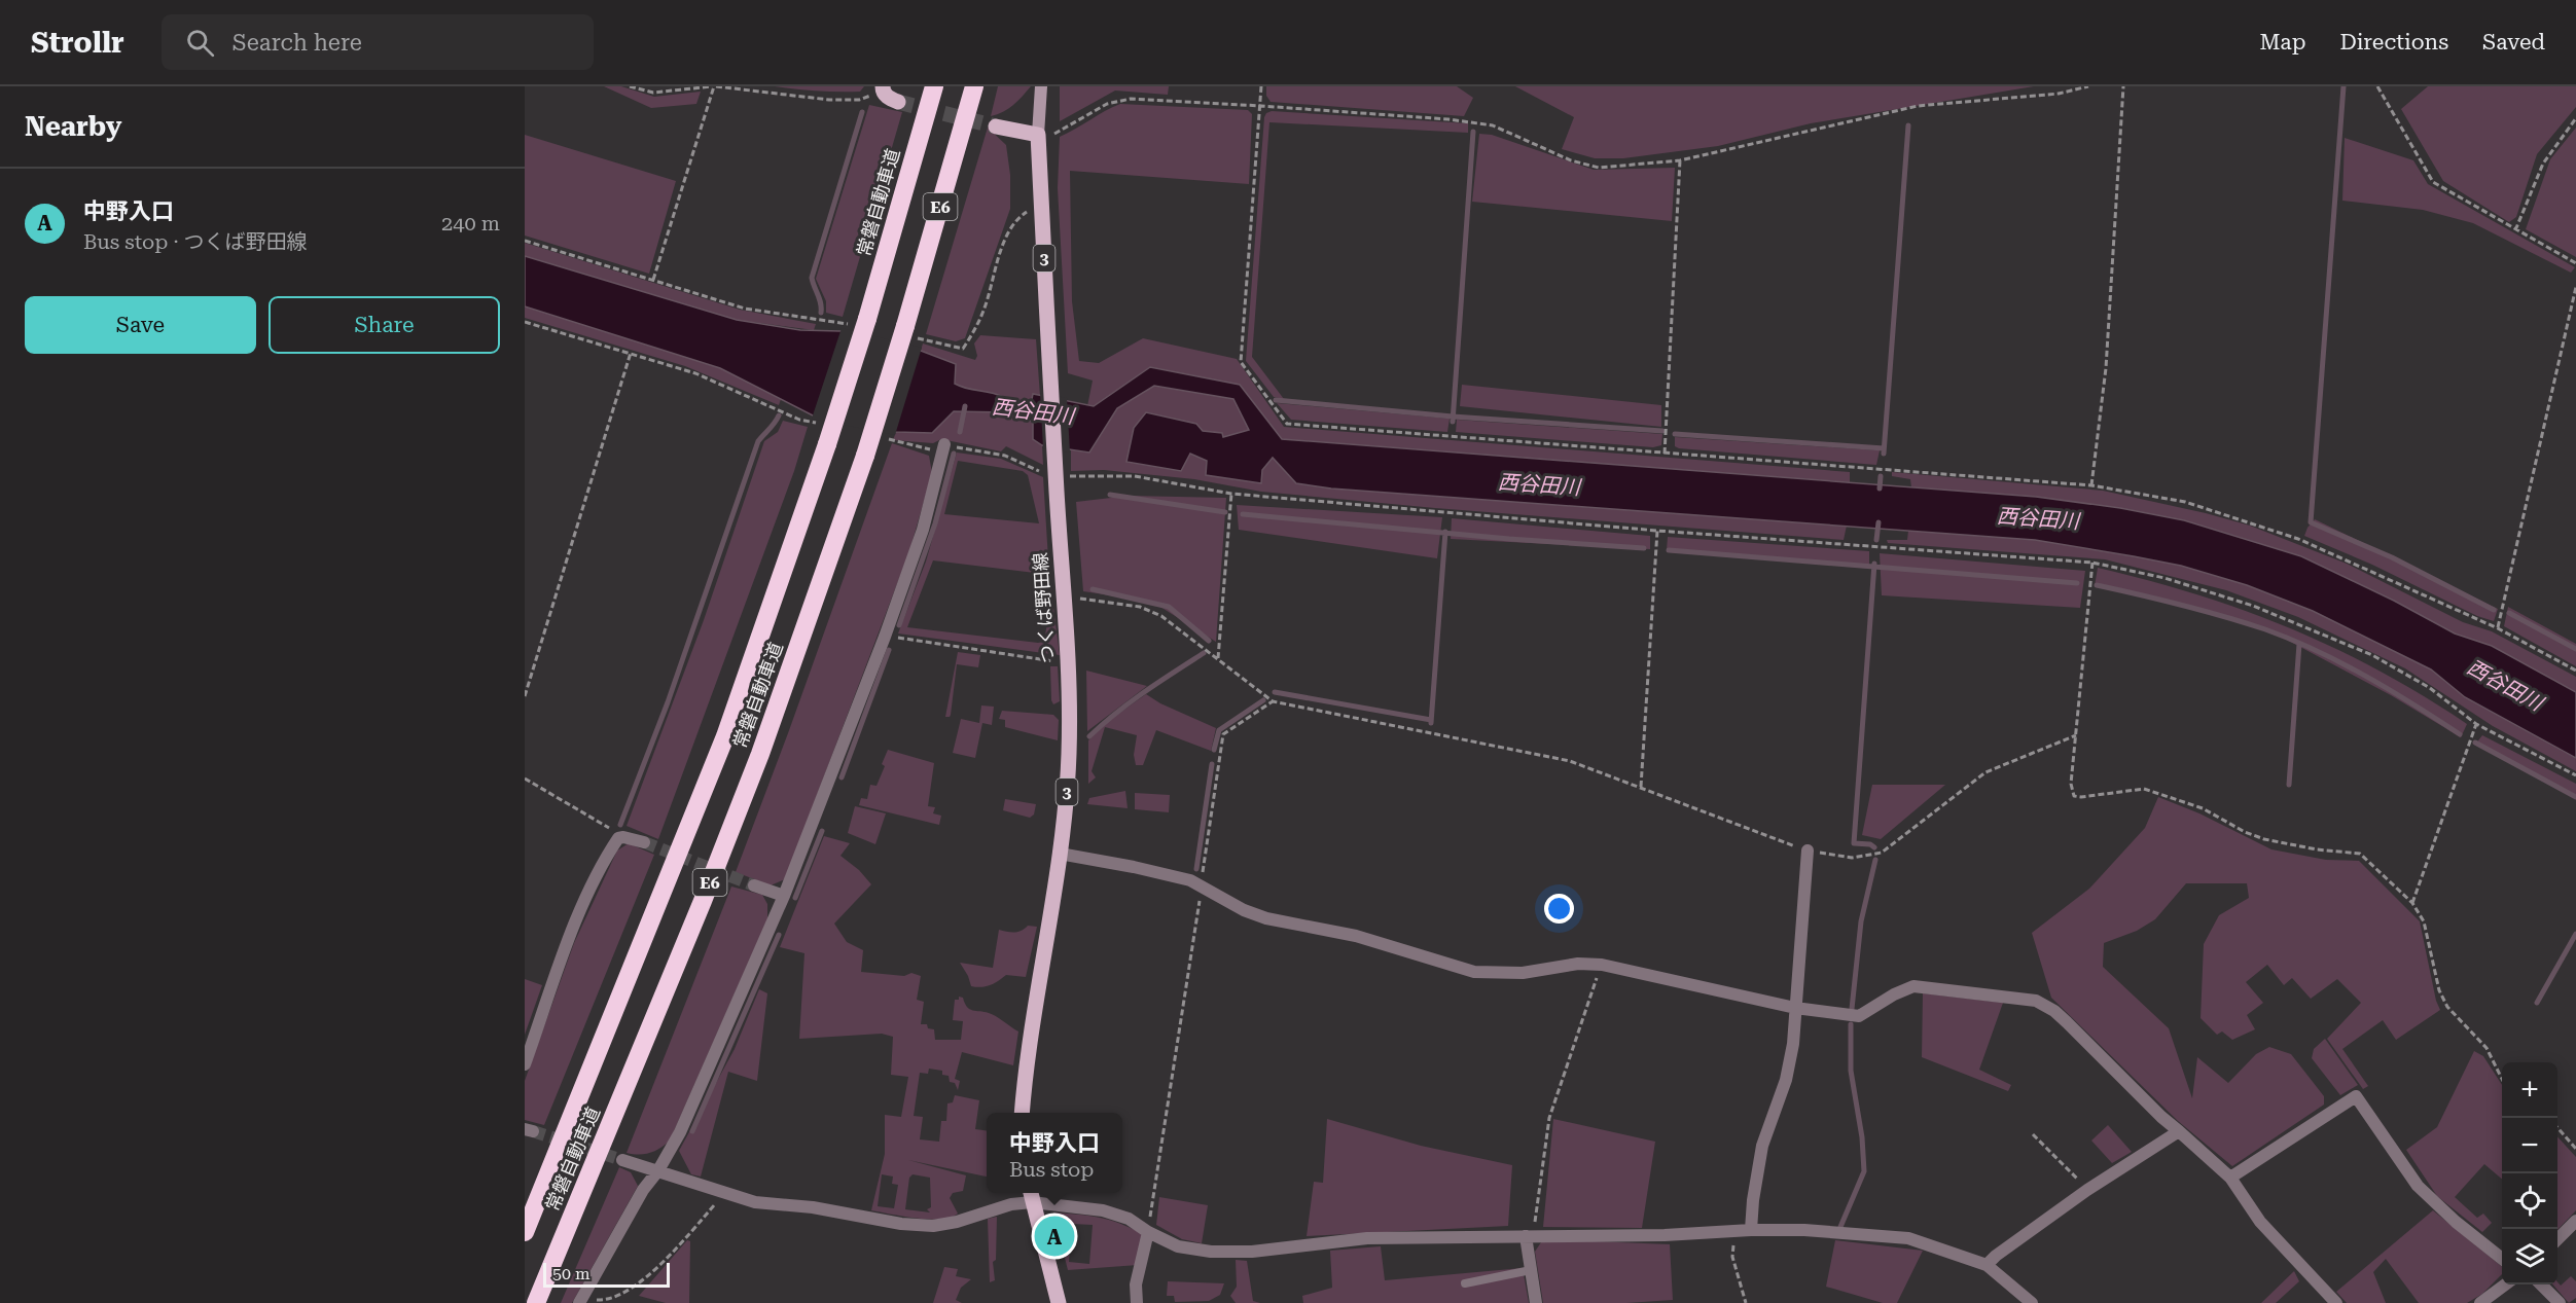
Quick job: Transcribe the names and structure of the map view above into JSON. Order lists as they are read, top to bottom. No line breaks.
{"streets":{"highway":["常磐自動車道","E6"],"main road":["3","つくば野田線"]},"water":["西谷田川"],"scale_bar":"50 m","page":{"header":"Strollr","search":"Search here","nav":["Map","Directions","Saved"],"heading":"Nearby","list":[{"mark":"A","name":"中野入口","note":"Bus stop · つくば野田線","value":"240 m"}],"buttons":["Save","Share"],"map_buttons":["+","−"],"popup":["中野入口","Bus stop"],"pins":"A","scale":"50 m"}}
